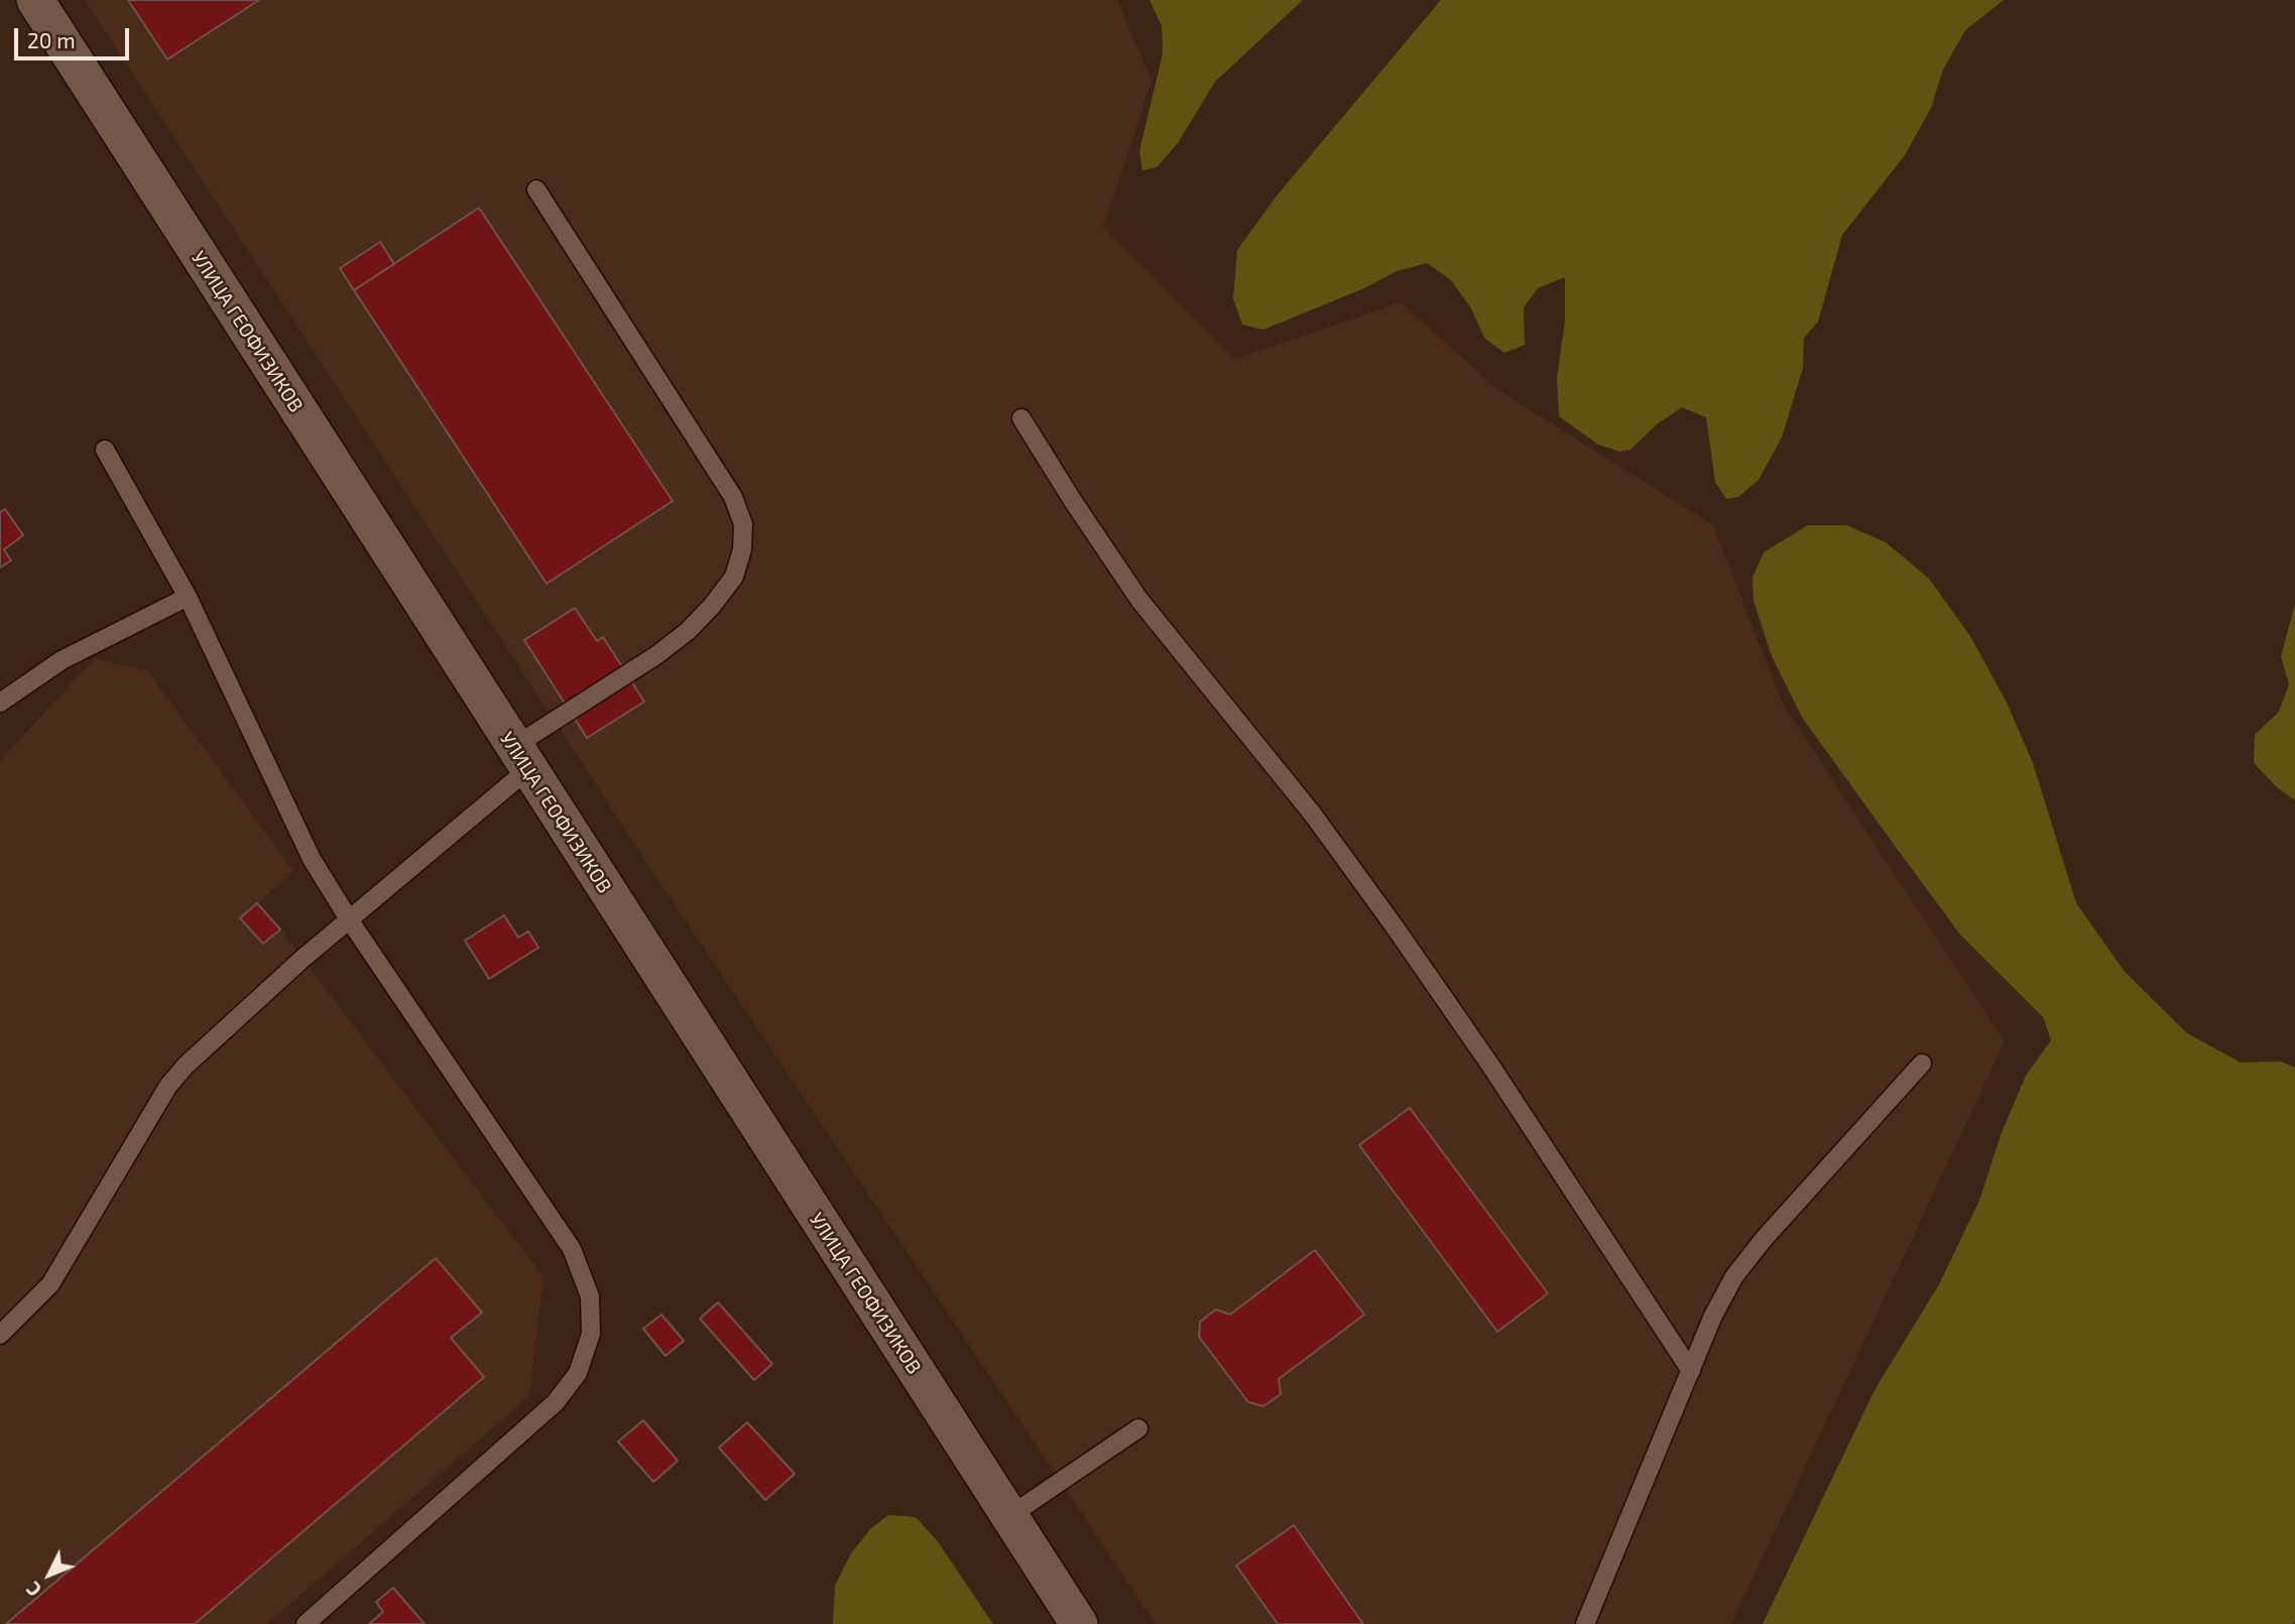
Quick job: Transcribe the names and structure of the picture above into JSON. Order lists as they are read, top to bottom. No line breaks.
{"streets":{"street":["УЛИЦА ГЕОФИЗИКОВ"]},"scale_bar":"20 m","north":"bottom left"}
